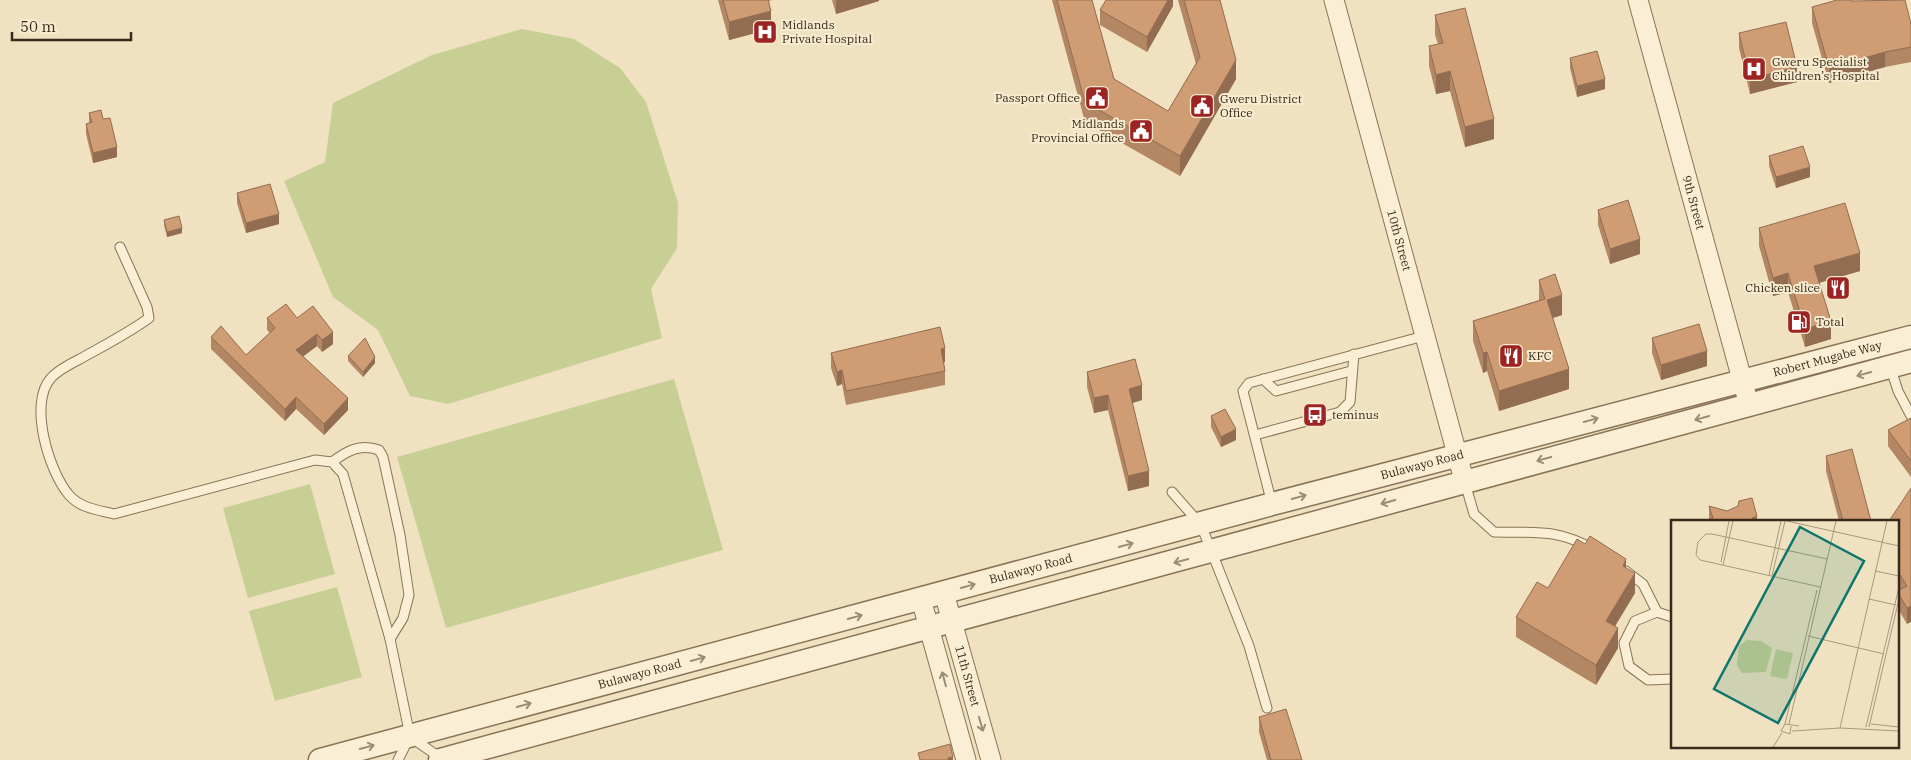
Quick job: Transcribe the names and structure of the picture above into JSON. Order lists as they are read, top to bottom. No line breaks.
{"streets":{"street":["9th Street","10th Street","Robert Mugabe Way","Bulawayo Road","11th Street"]},"crossings":[["9th Street","Robert Mugabe Way"],["9th Street","Bulawayo Road"],["10th Street","Bulawayo Road"],["Robert Mugabe Way","Bulawayo Road"],["Bulawayo Road","11th Street"]],"places":{"hospital":["Midlands Private Hospital","Gweru Specialist Children’s Hospital"],"public building":["Passport Office","Gweru District Office","Midlands Provincial Office"],"restaurant":["Chicken slice","KFC"],"fuel station":["Total"],"bus stop":["teminus"]},"scale_bar":"50 m"}
